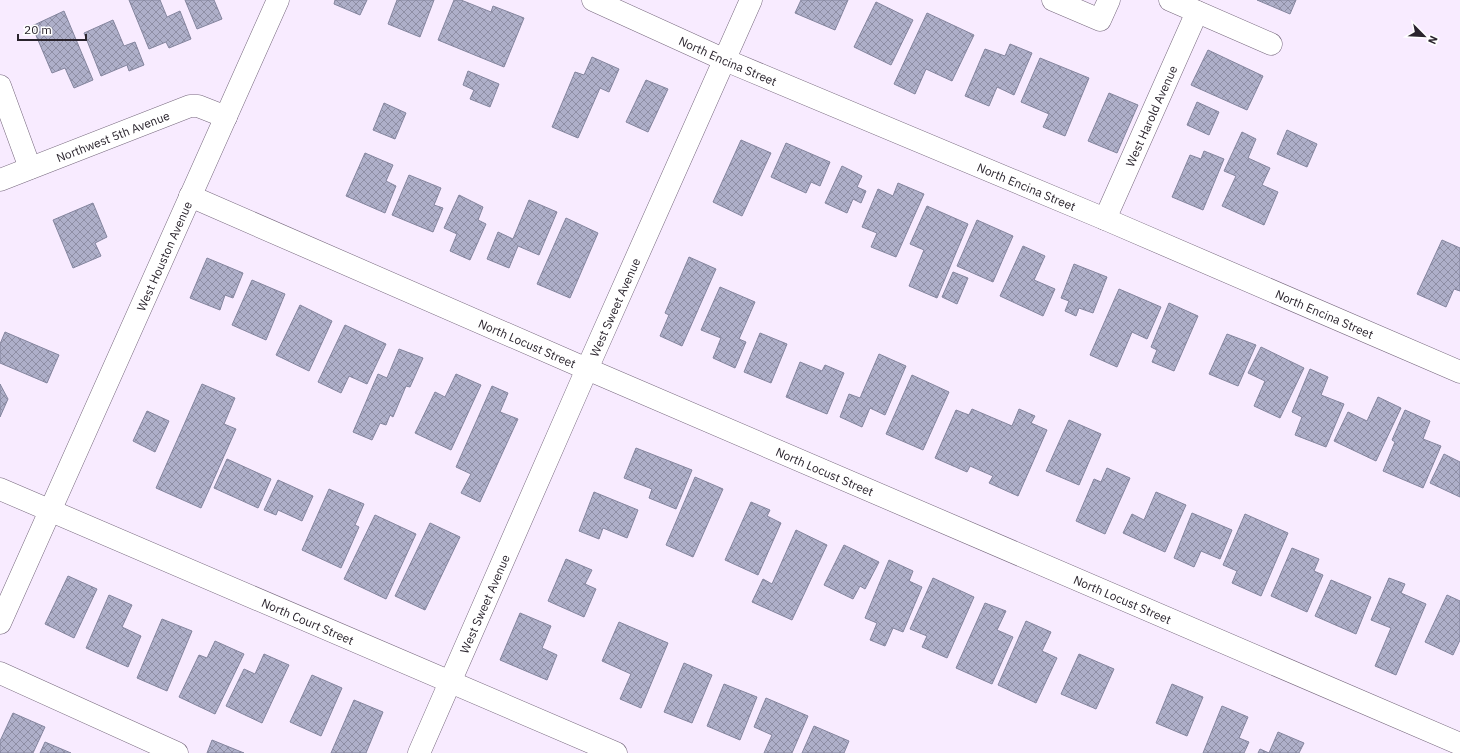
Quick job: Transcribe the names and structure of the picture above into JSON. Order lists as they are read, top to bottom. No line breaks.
{"streets":{"street":["North Encina Street","West Harold Avenue","Northwest 5th Avenue","West Houston Avenue","West Sweet Avenue","North Locust Street","North Court Street"]},"crossings":[["North Encina Street","West Harold Avenue"],["North Encina Street","West Sweet Avenue"],["Northwest 5th Avenue","West Houston Avenue"],["West Houston Avenue","North Locust Street"],["West Houston Avenue","North Court Street"],["West Sweet Avenue","North Locust Street"],["West Sweet Avenue","North Court Street"]],"scale_bar":"20 m","north":"bottom right"}
